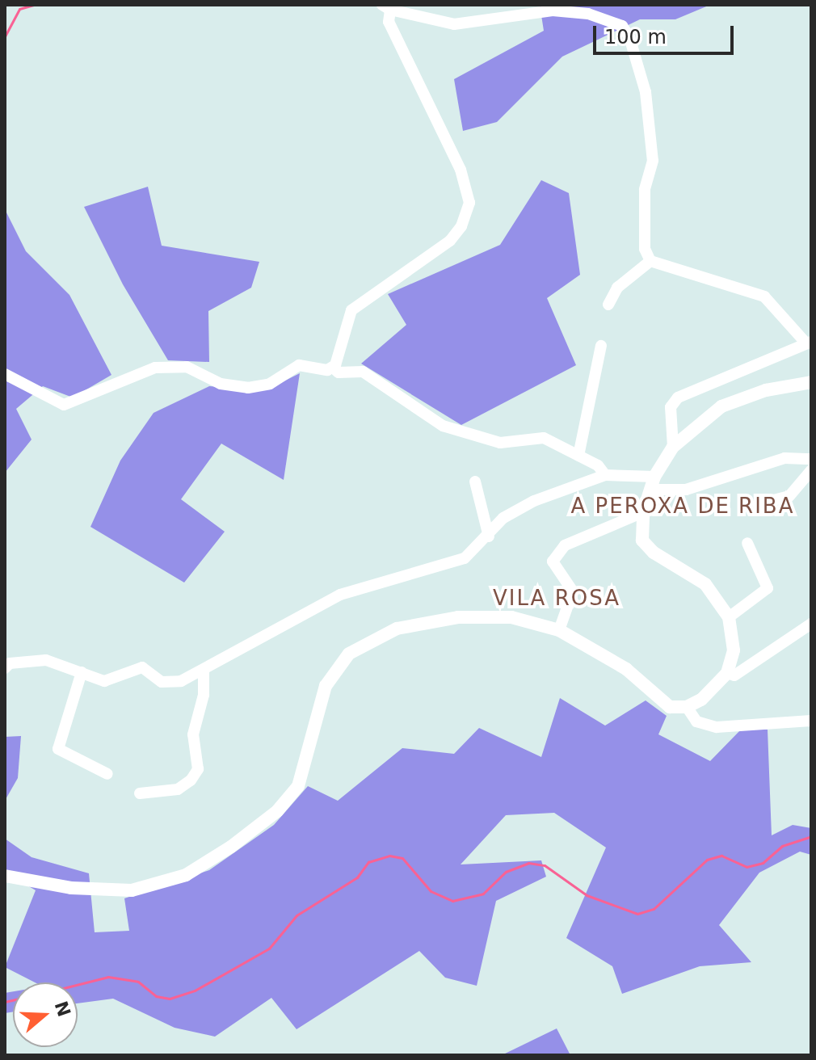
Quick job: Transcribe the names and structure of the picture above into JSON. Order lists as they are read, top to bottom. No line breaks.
{"districts":["A PEROXA DE RIBA","VILA ROSA"],"scale_bar":"100 m","north":"right"}
